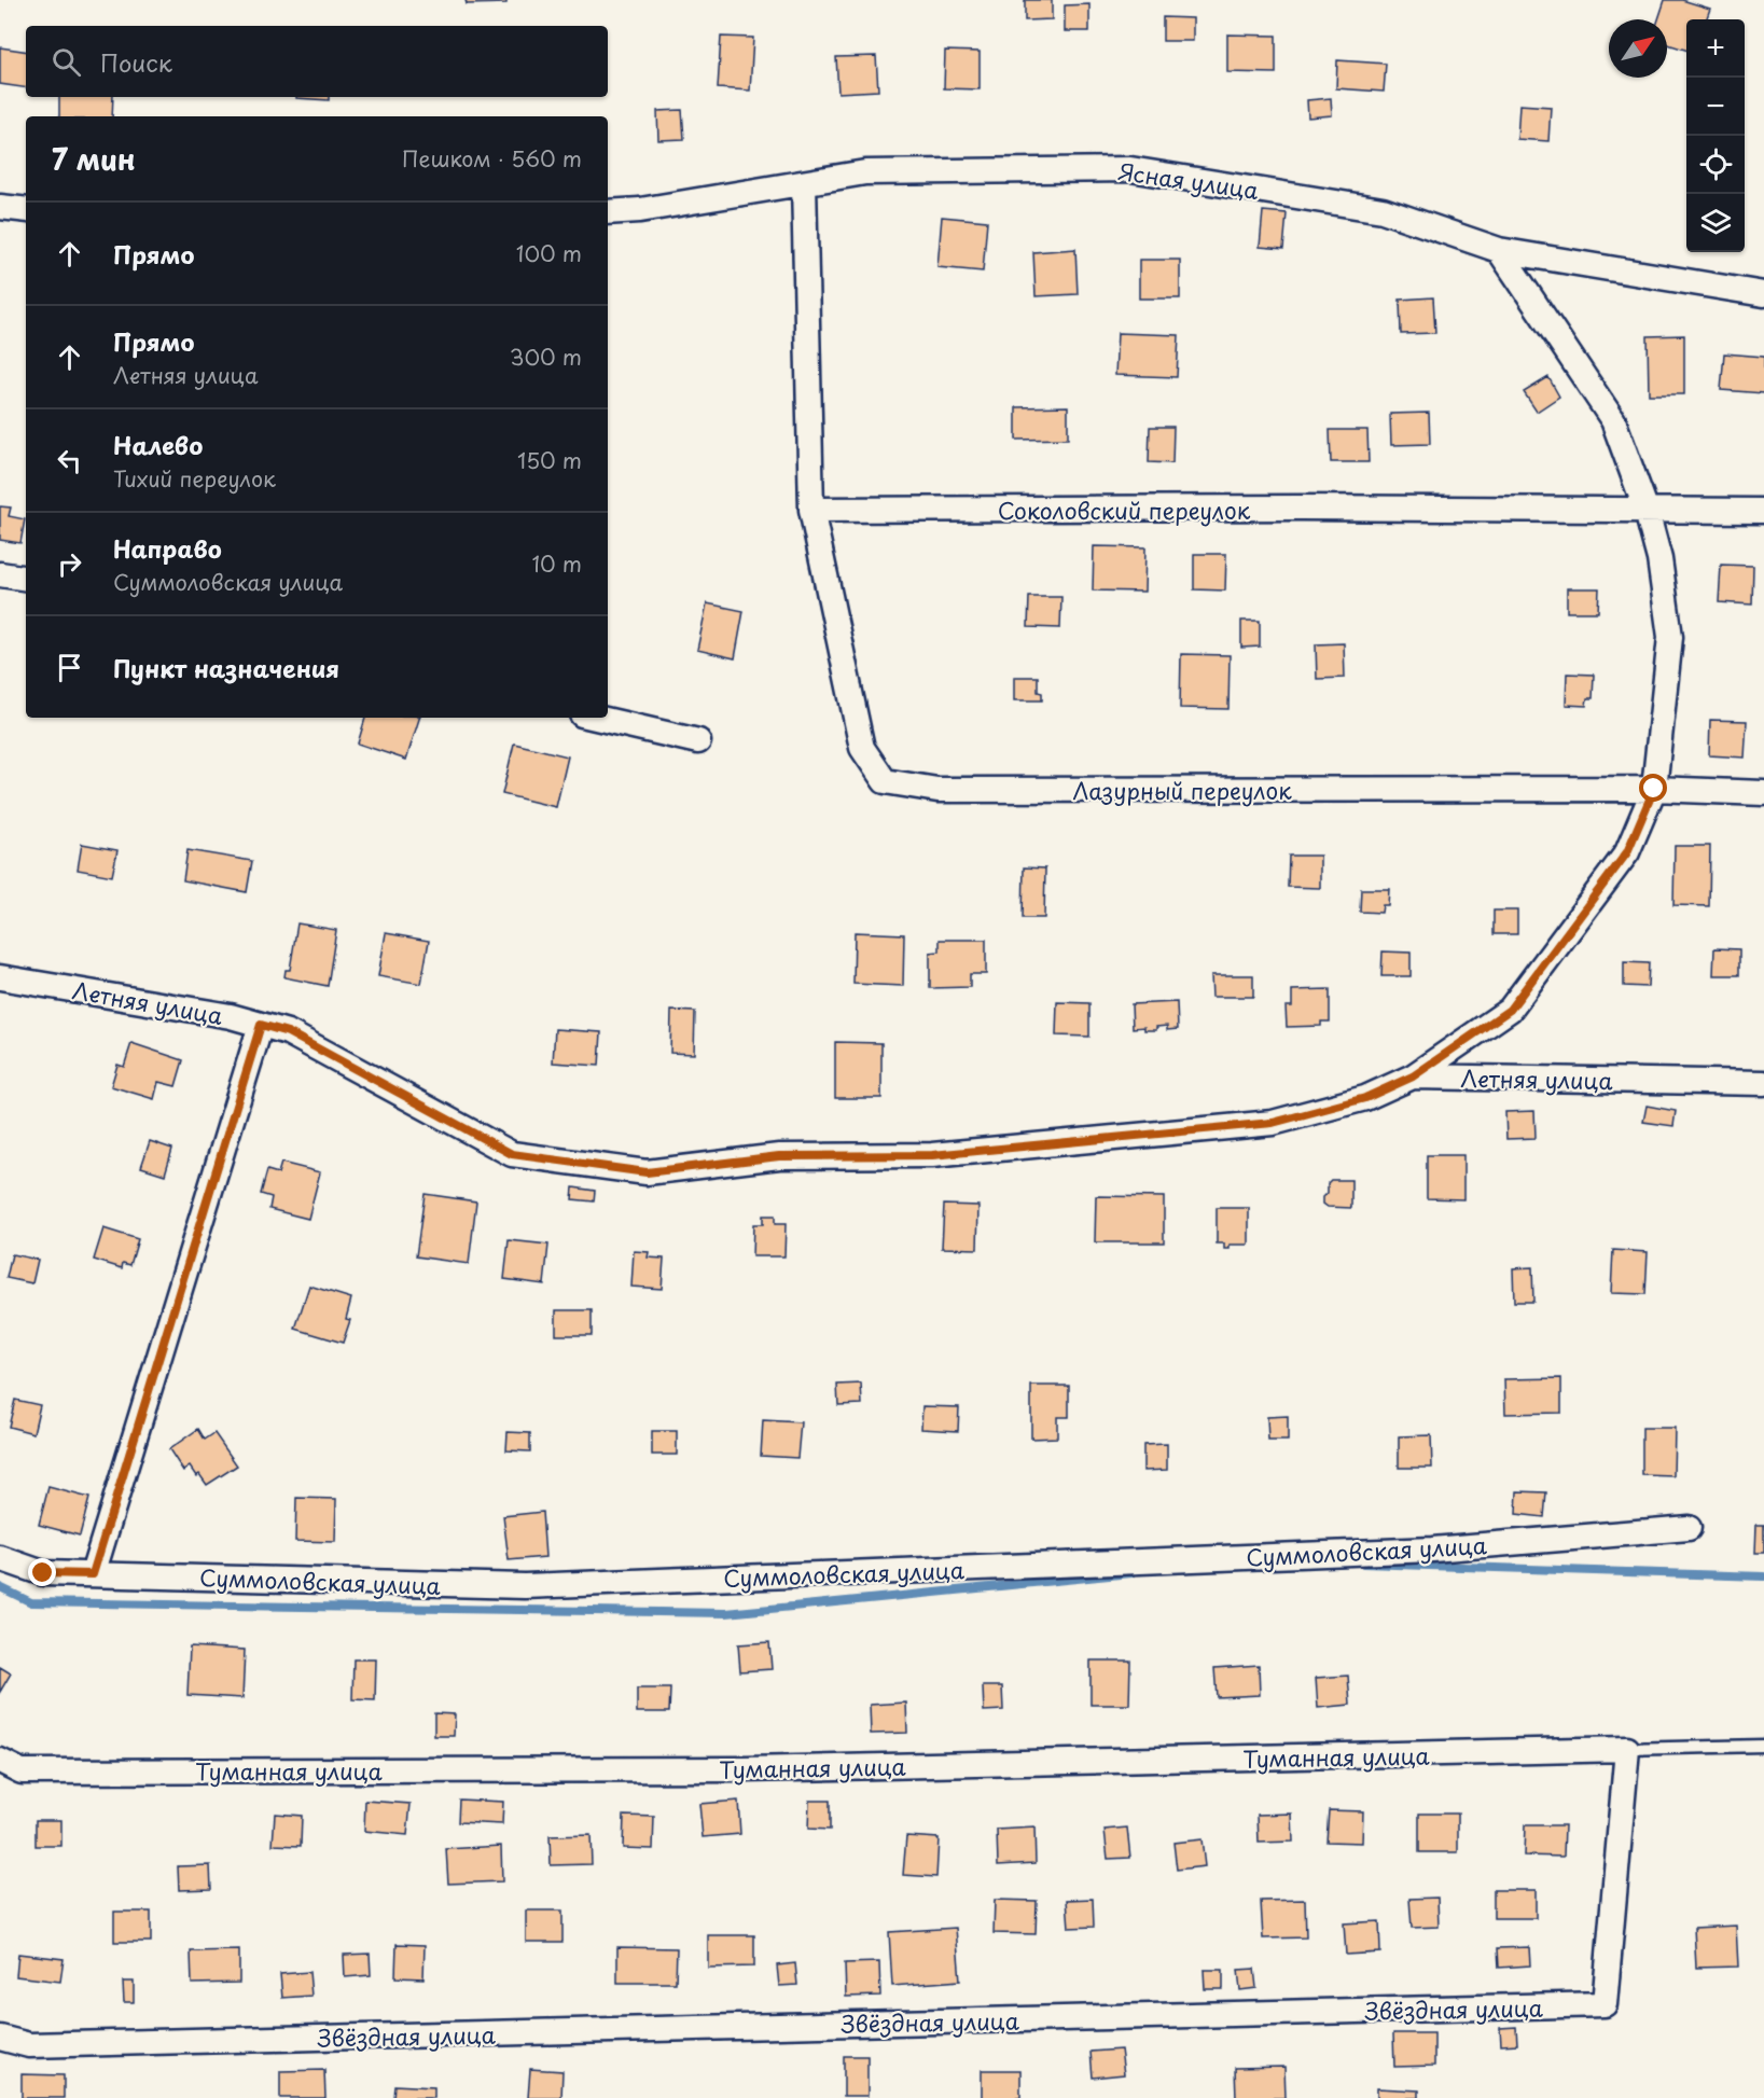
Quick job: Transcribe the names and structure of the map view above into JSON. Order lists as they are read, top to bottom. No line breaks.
{"streets":{"street":["Ясная улица","Соколовский переулок","Лазурный переулок","Летняя улица","Суммоловская улица","Туманная улица","Звёздная улица"]},"crossings":[["Соколовский переулок","Лазурный переулок"],["Туманная улица","Звёздная улица"]],"north":"top right","page":{"map_buttons":["+","−"],"search":"Поиск","heading":["7 мин","Пешком · 560 m"],"list":[["Прямо","100 m"],["Прямо","Летняя улица","300 m"],["Налево","Тихий переулок","150 m"],["Направо","Суммоловская улица","10 m"],"Пункт назначения"]}}
